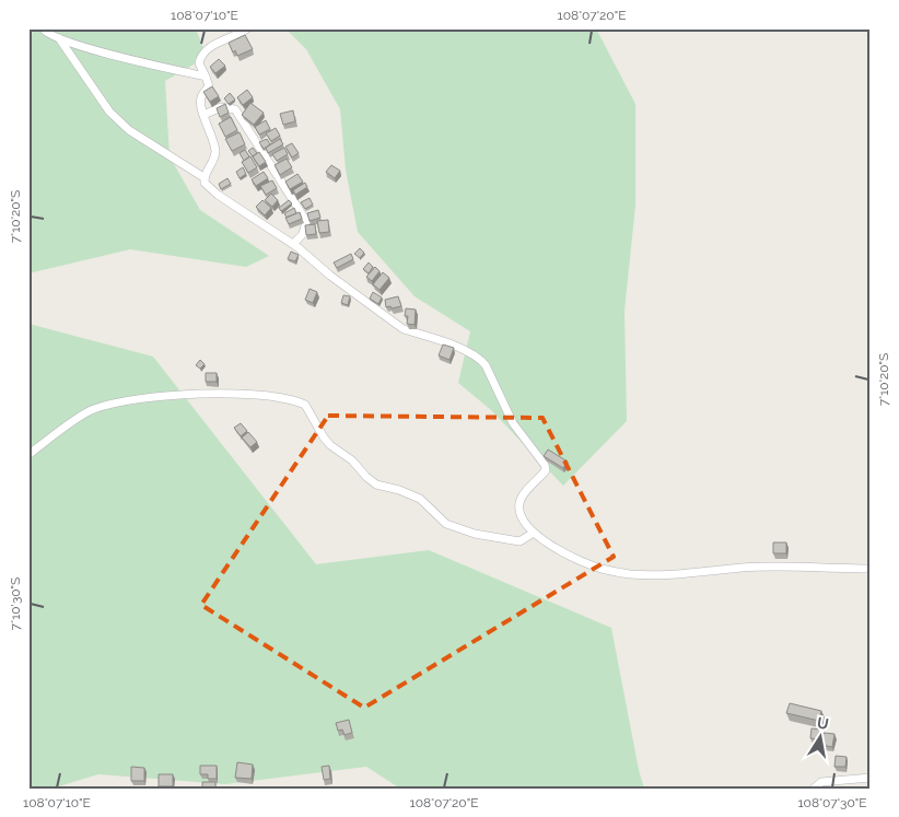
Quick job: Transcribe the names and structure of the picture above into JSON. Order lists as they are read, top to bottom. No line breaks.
{"north":"top","coordinates":["108°07'10\"E","108°07'20\"E","7°10'20\"S","7°10'30\"S","108°07'30\"E"]}
